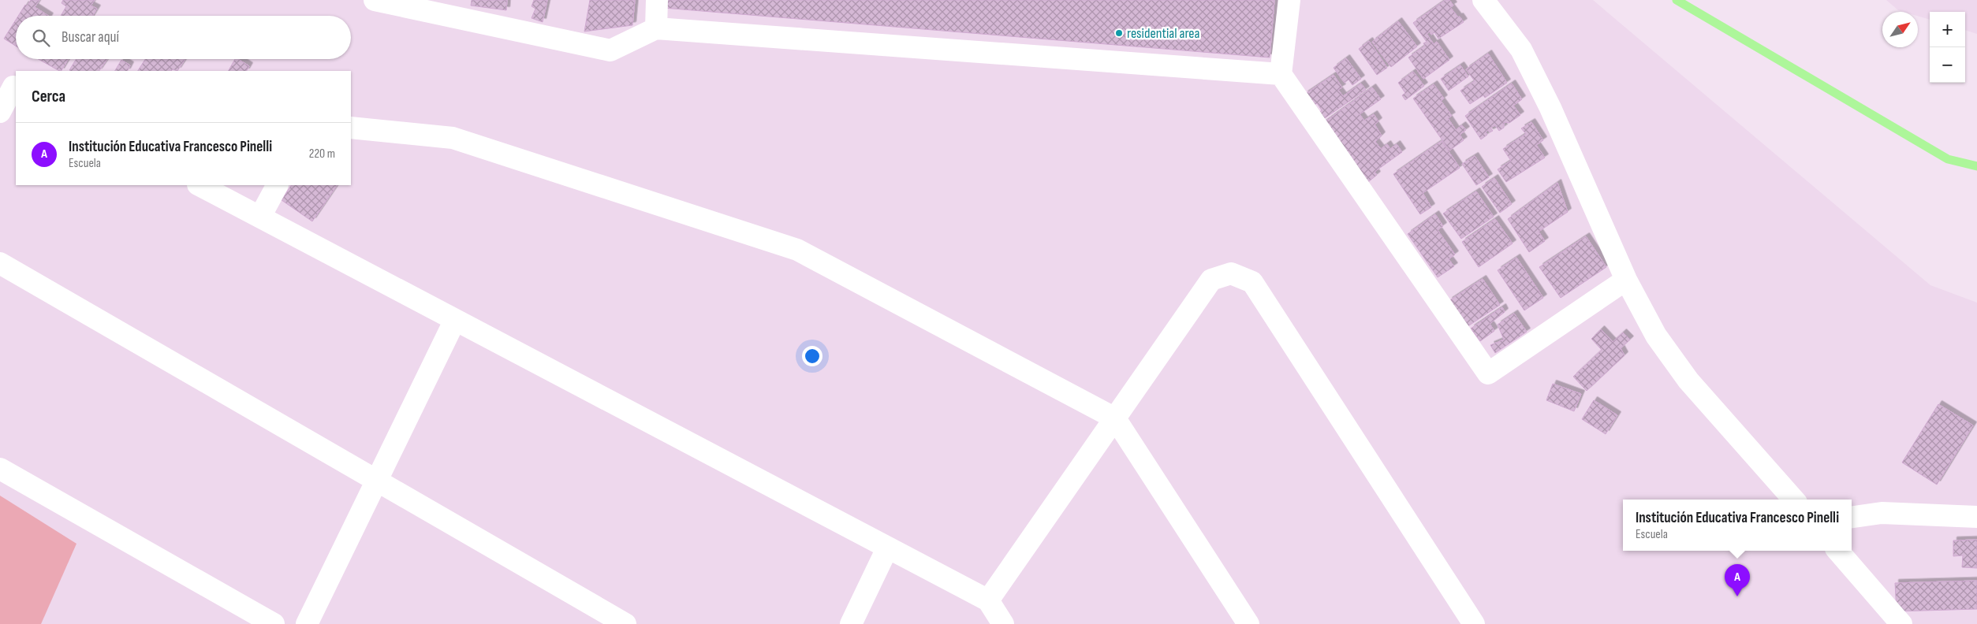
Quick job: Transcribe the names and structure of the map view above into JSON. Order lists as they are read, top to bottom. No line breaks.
{"places":["residential area"],"north":"top right","page":{"map_buttons":["+","−"],"search":"Buscar aquí","heading":"Cerca","list":[{"mark":"A","name":"Institución Educativa Francesco Pinelli","note":"Escuela","value":"220 m"}],"popup":["Institución Educativa Francesco Pinelli","Escuela"],"pins":"A"}}
